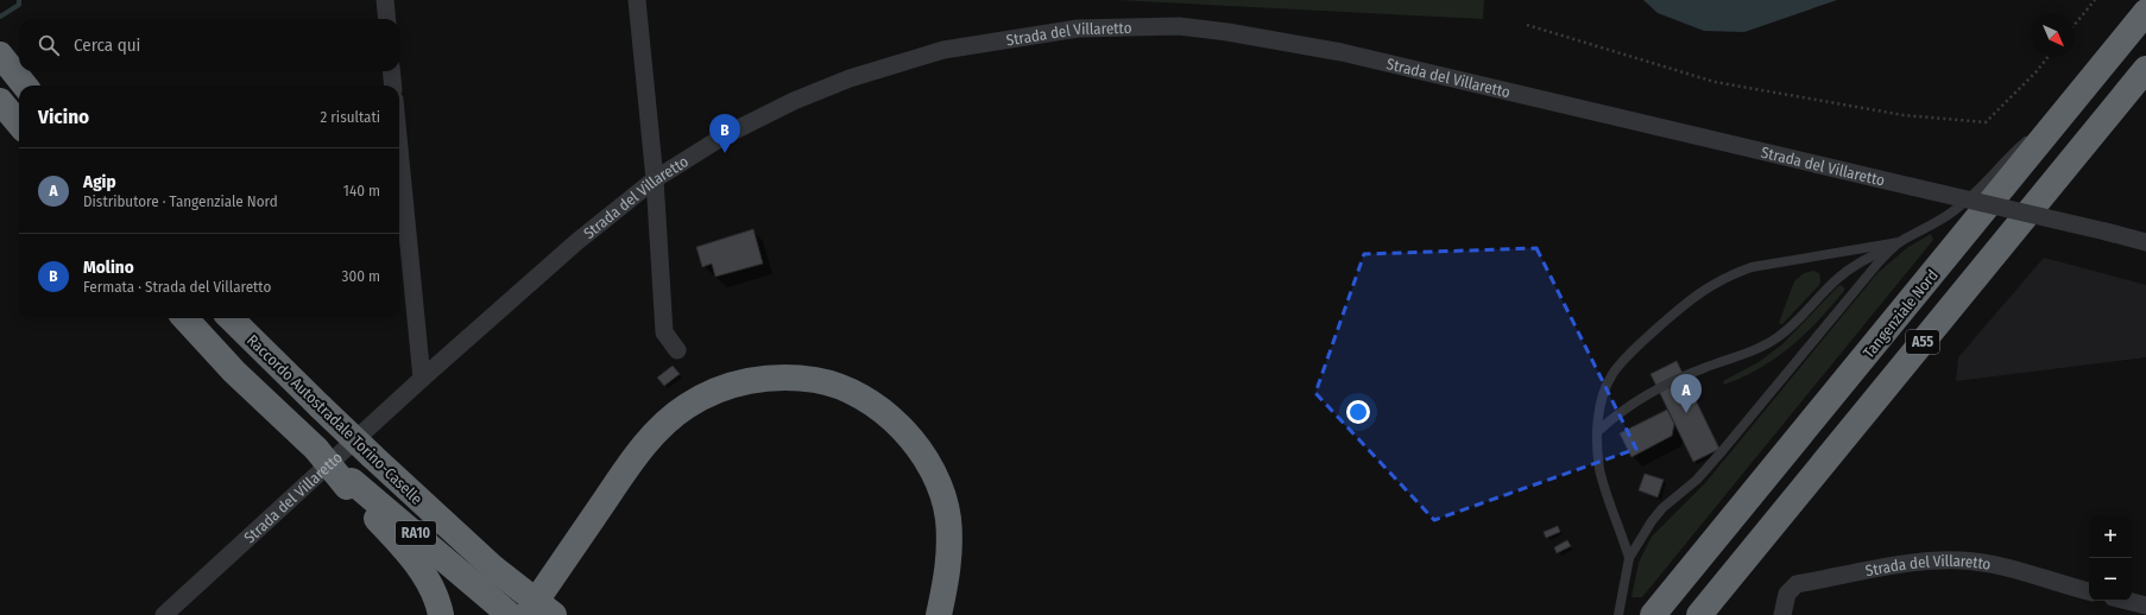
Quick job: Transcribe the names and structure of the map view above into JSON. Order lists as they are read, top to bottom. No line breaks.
{"streets":{"highway":["Tangenziale Nord","A55","Raccordo Autostradale Torino-Caselle","RA10"],"street":["Strada del Villaretto"]},"north":"bottom right","page":{"search":"Cerca qui","heading":["Vicino","2 risultati"],"pins":["B","A"],"list":[{"mark":"A","name":"Agip","note":"Distributore · Tangenziale Nord","value":"140 m"},{"mark":"B","name":"Molino","note":"Fermata · Strada del Villaretto","value":"300 m"}],"map_buttons":["+","−"]}}
